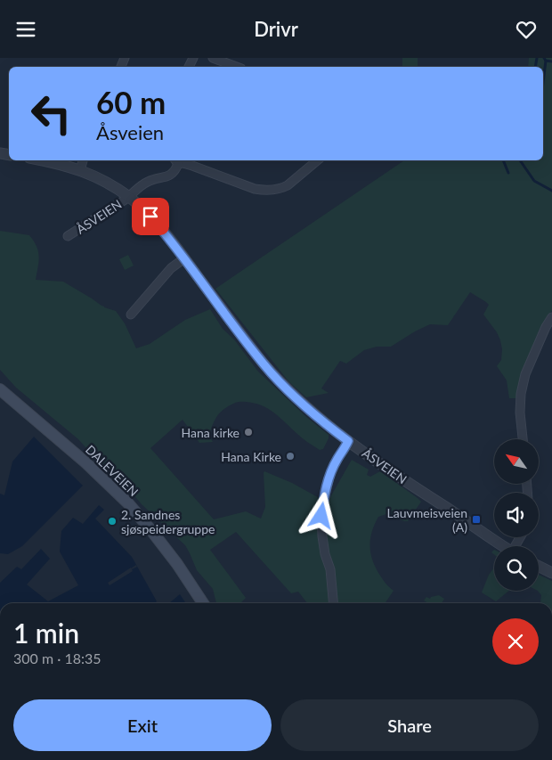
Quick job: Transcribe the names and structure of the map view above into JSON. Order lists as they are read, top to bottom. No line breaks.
{"streets":{"main road":["DALEVEIEN"],"street":["ÅSVEIEN"]},"places":{"other":["Hana kirke","Hana Kirke","2. Sandnes sjøspeidergruppe"],"transit":["Lauvmeisveien (A)"]},"north":"top left","page":{"header":"Drivr","turn":["60 m","Åsveien"],"heading":["1 min","300 m · 18:35"],"buttons":["Exit","Share"]}}
